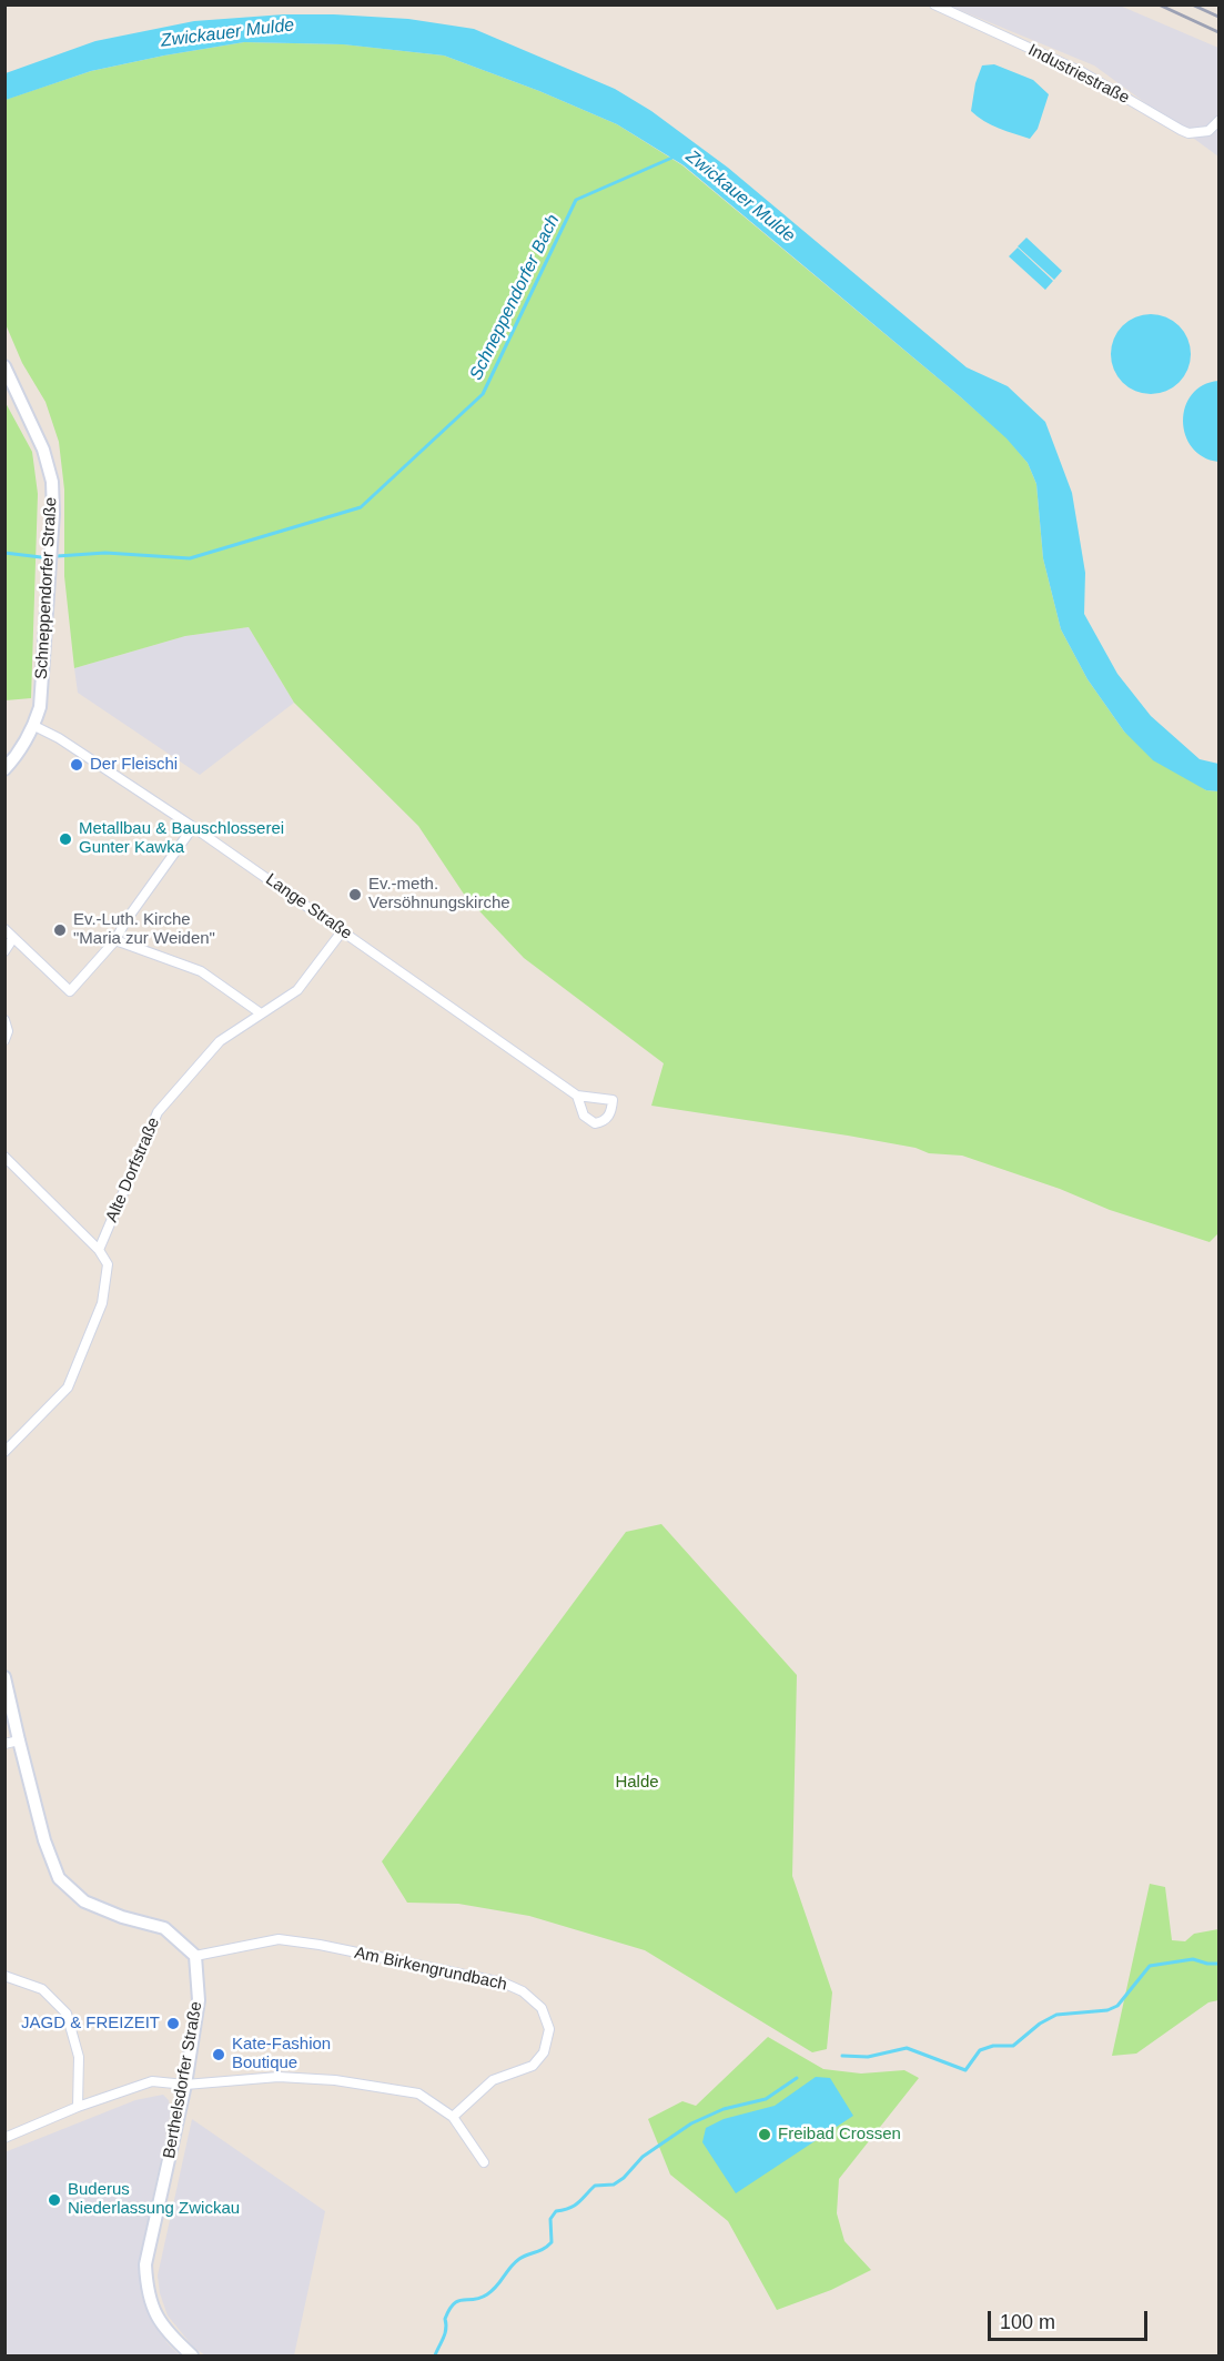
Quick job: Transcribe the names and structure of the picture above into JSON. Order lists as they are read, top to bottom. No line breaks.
{"streets":{"street":["Industriestraße","Schneppendorfer Straße","Lange Straße","Alte Dorfstraße","Am Birkengrundbach","Berthelsdorfer Straße"]},"crossings":[["Schneppendorfer Straße","Lange Straße"],["Lange Straße","Alte Dorfstraße"],["Am Birkengrundbach","Berthelsdorfer Straße"]],"water":["Zwickauer Mulde","Schneppendorfer Bach"],"parks":["Halde"],"places":["Der Fleischi","Metallbau & Bauschlosserei Gunter Kawka","Ev.-meth. Versöhnungskirche","Ev.-Luth. Kirche \"Maria zur Weiden\"","JAGD & FREIZEIT","Kate-Fashion Boutique","Freibad Crossen","Buderus Niederlassung Zwickau"],"scale_bar":"100 m"}
